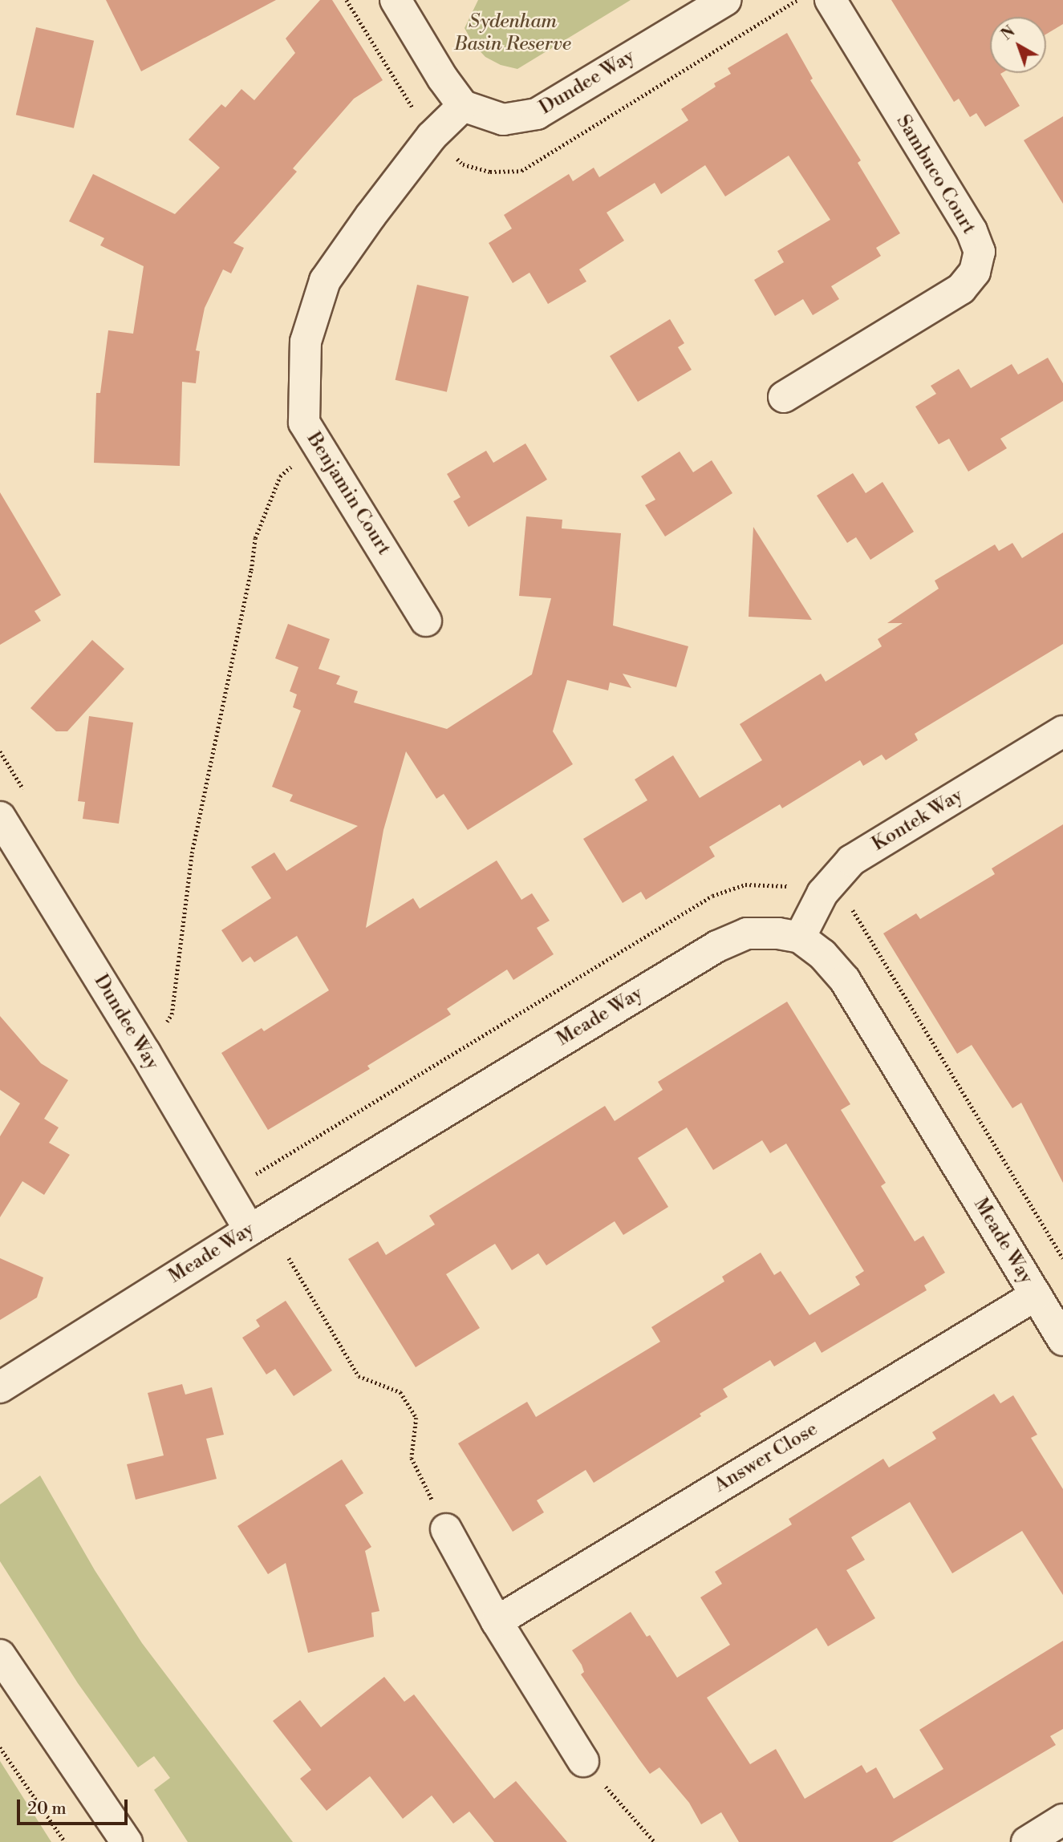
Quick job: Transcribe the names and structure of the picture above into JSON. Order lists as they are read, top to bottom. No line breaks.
{"streets":{"street":["Dundee Way","Sambuco Court","Benjamin Court","Kontek Way","Meade Way","Answer Close"]},"crossings":[["Dundee Way","Benjamin Court"],["Dundee Way","Meade Way"],["Kontek Way","Meade Way"],["Meade Way","Answer Close"]],"parks":["Sydenham Basin Reserve"],"scale_bar":"20 m","north":"top left"}
